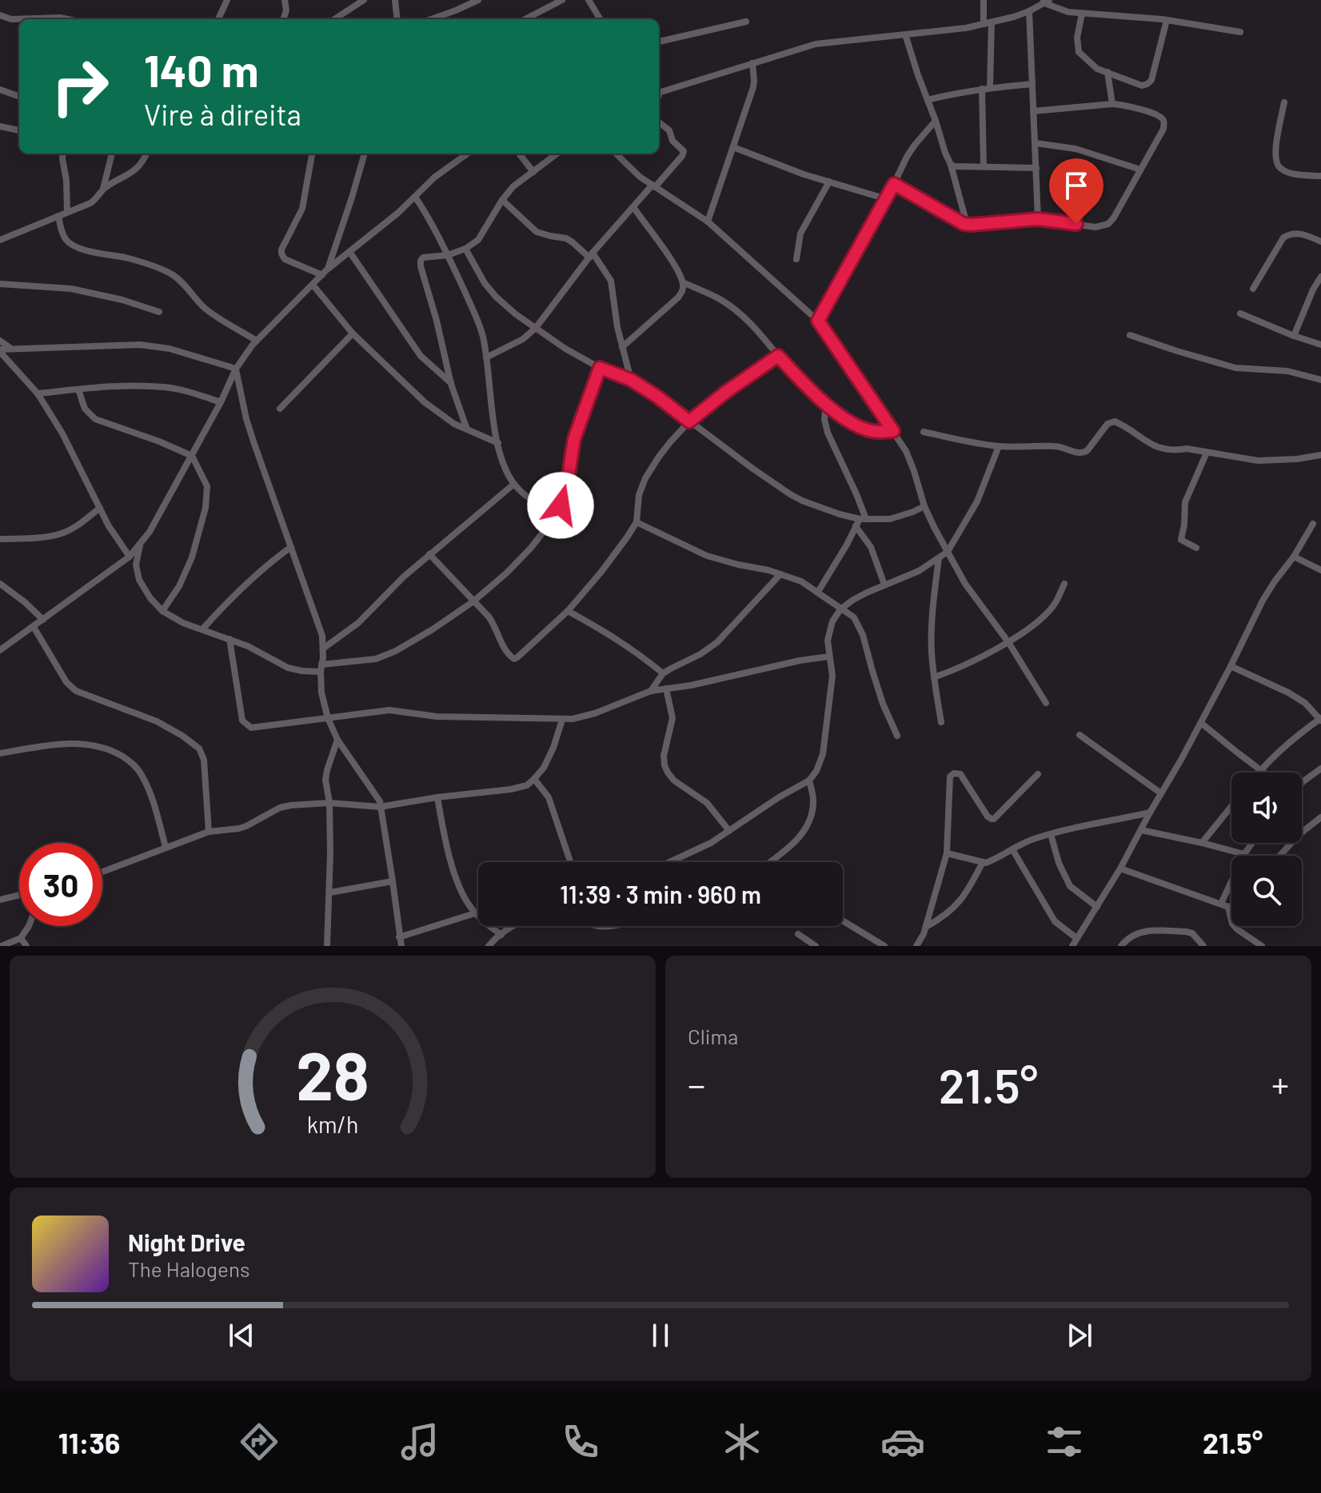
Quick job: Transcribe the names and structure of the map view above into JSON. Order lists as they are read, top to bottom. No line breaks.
{"page":{"turn":["140 m","Vire à direita"],"limit":"30","trip":"11:39 · 3 min · 960 m","tile":"Clima","heat":["−","21.5°","+"],"song":["Night Drive","The Halogens"],"tabs":["11:36","21.5°"],"gauge":["28","km/h"]}}
